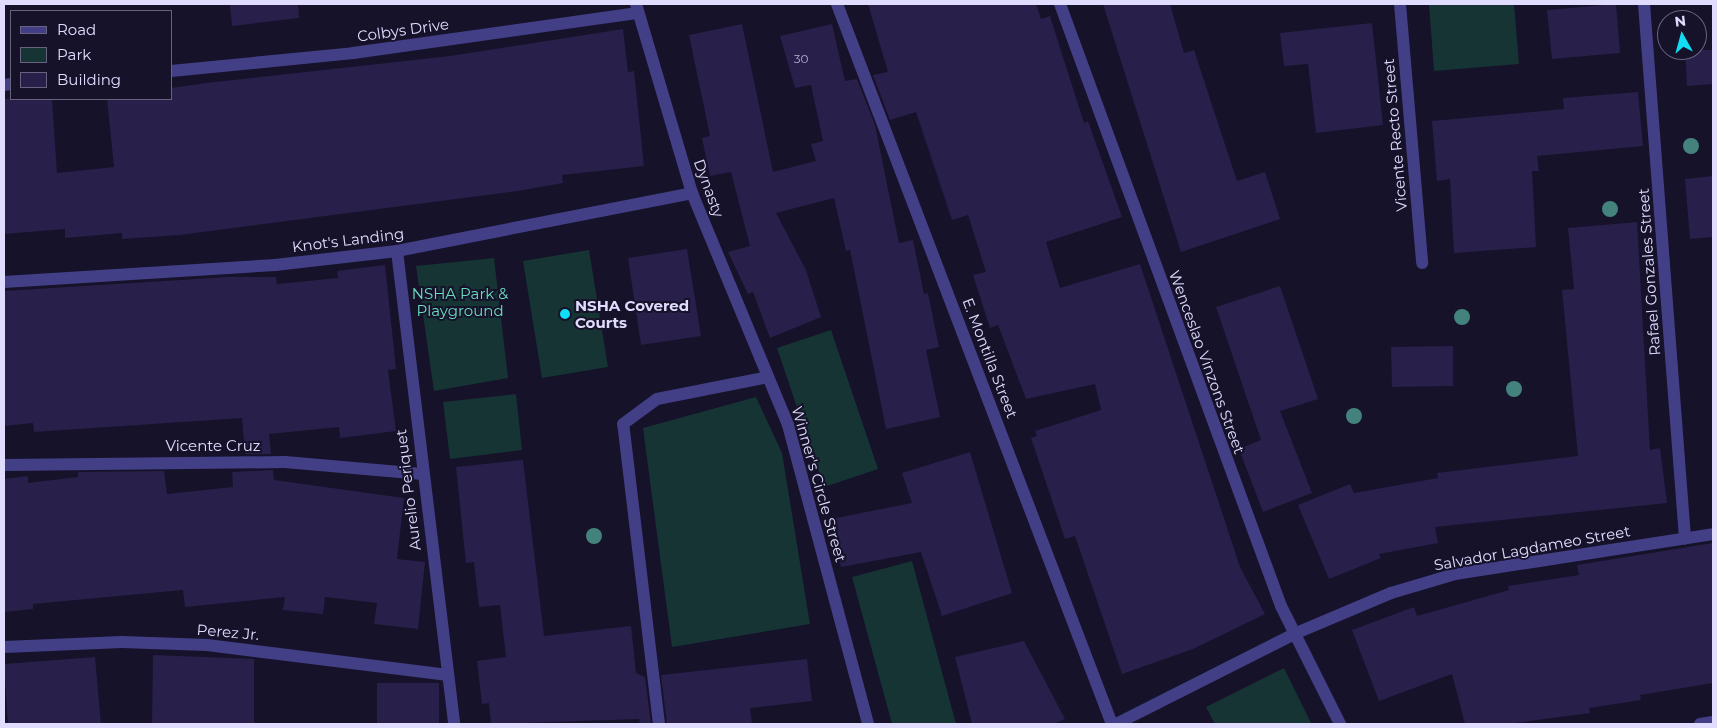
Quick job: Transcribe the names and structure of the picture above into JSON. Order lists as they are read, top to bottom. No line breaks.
{"streets":{"street":["Colbys Drive","Vicente Recto Street","Dynasty","Knot's Landing","Rafael Gonzales Street","E. Montilla Street","Wenceslao Vinzons Street","Vicente Cruz","Winner's Circle Street","Aurelio Periquet","Salvador Lagdameo Street","Perez Jr."]},"crossings":[["Colbys Drive","Dynasty"],["Dynasty","Knot's Landing"],["Dynasty","Winner's Circle Street"],["Knot's Landing","Aurelio Periquet"],["Rafael Gonzales Street","Salvador Lagdameo Street"],["Wenceslao Vinzons Street","Salvador Lagdameo Street"],["Vicente Cruz","Aurelio Periquet"],["Aurelio Periquet","Perez Jr."]],"parks":["NSHA Park & Playground"],"places":["NSHA Covered Courts"],"house_numbers":["30"],"legend":["Road","Park","Building"],"north":"top"}
